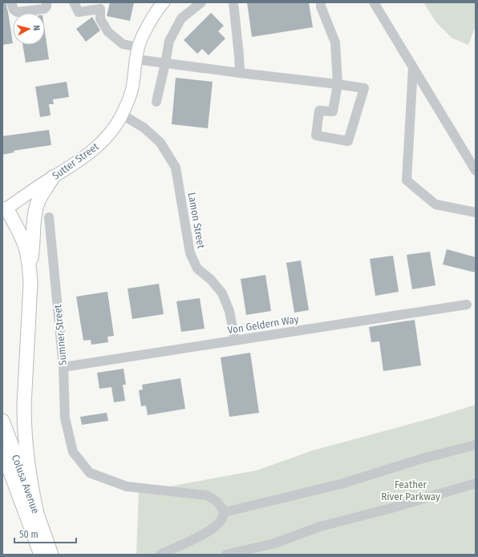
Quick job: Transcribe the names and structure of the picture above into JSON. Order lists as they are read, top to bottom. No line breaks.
{"streets":{"highway":["Colusa Avenue"],"main road":["Sutter Street"],"street":["Lamon Street","Von Geldern Way","Sumner Street"]},"crossings":[["Sutter Street","Lamon Street"],["Lamon Street","Von Geldern Way"],["Von Geldern Way","Sumner Street"]],"parks":["Feather River Parkway"],"scale_bar":"50 m","north":"right"}
